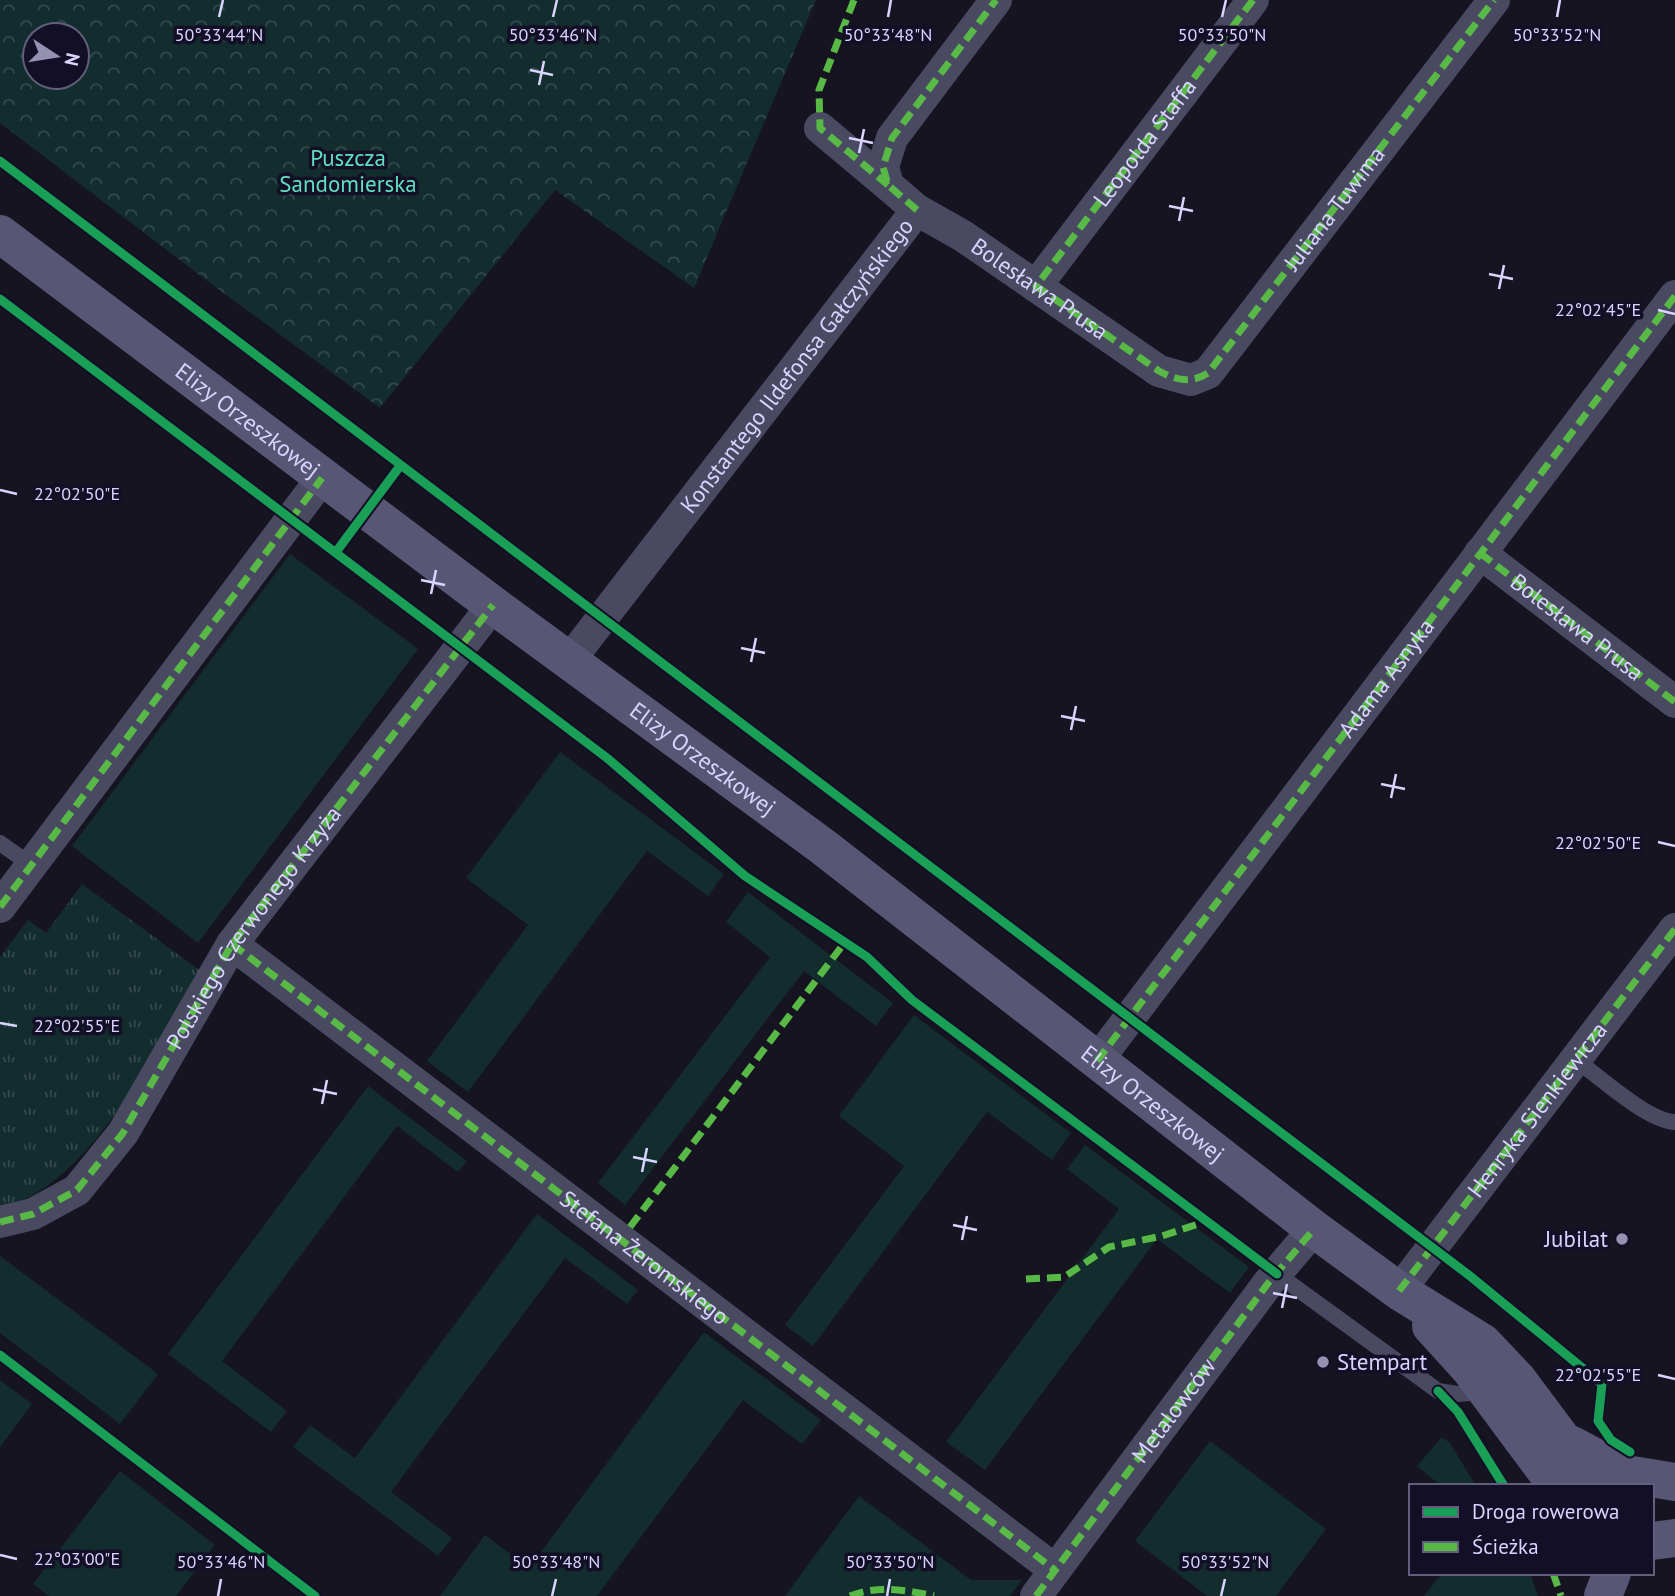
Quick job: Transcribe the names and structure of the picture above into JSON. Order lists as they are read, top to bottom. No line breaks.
{"streets":{"street":["Leopolda Staffa","Juliana Tuwima","Bolesława Prusa","Konstantego Ildefonsa Gałczyńskiego","Elizy Orzeszkowej","Adama Asnyka","Polskiego Czerwonego Krzyża","Henryka Sienkiewicza","Stefana Żeromskiego","Metalowców"]},"crossings":[["Leopolda Staffa","Bolesława Prusa"],["Juliana Tuwima","Bolesława Prusa"],["Bolesława Prusa","Konstantego Ildefonsa Gałczyńskiego"],["Bolesława Prusa","Adama Asnyka"],["Konstantego Ildefonsa Gałczyńskiego","Elizy Orzeszkowej"],["Elizy Orzeszkowej","Adama Asnyka"],["Elizy Orzeszkowej","Polskiego Czerwonego Krzyża"],["Elizy Orzeszkowej","Henryka Sienkiewicza"],["Elizy Orzeszkowej","Metalowców"],["Polskiego Czerwonego Krzyża","Stefana Żeromskiego"],["Stefana Żeromskiego","Metalowców"]],"parks":["Puszcza Sandomierska"],"places":["Jubilat","Stempart"],"legend":["Droga rowerowa","Ścieżka"],"north":"right","coordinates":["50°33'44\"N","50°33'46\"N","50°33'48\"N","50°33'50\"N","50°33'52\"N","22°02'45\"E","22°02'50\"E","22°02'55\"E","22°03'00\"E"]}
